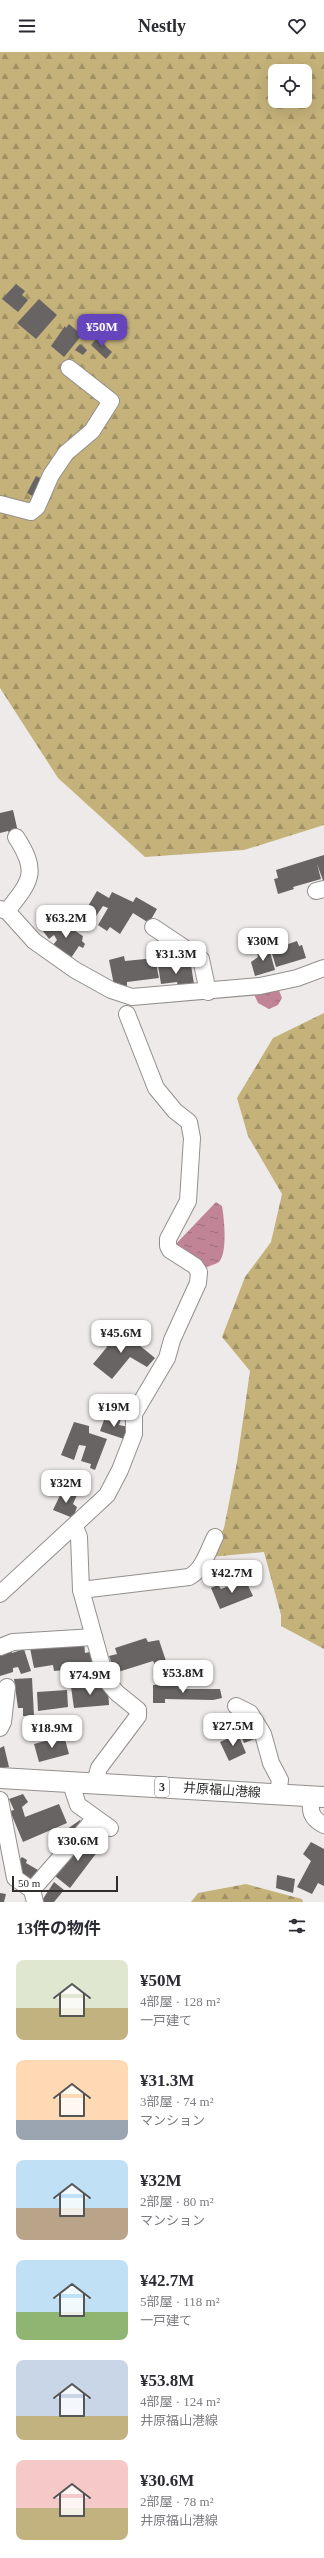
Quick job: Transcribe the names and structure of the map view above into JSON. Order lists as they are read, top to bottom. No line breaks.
{"streets":{"main road":["3","井原福山港線"]},"scale_bar":"50 m","page":{"header":"Nestly","price":["¥50M","¥63.2M","¥30M","¥31.3M","¥45.6M","¥19M","¥32M","¥42.7M","¥53.8M","¥74.9M","¥27.5M","¥18.9M","¥30.6M"],"scale":"50 m","heading":"13件の物件","list":[{"name":"¥50M","note":"4部屋 · 128 m² · 一戸建て"},{"name":"¥31.3M","note":"3部屋 · 74 m² · マンション"},{"name":"¥32M","note":"2部屋 · 80 m² · マンション"},{"name":"¥42.7M","note":"5部屋 · 118 m² · 一戸建て"},{"name":"¥53.8M","note":"4部屋 · 124 m² · 井原福山港線"},{"name":"¥30.6M","note":"2部屋 · 78 m² · 井原福山港線"}]}}
